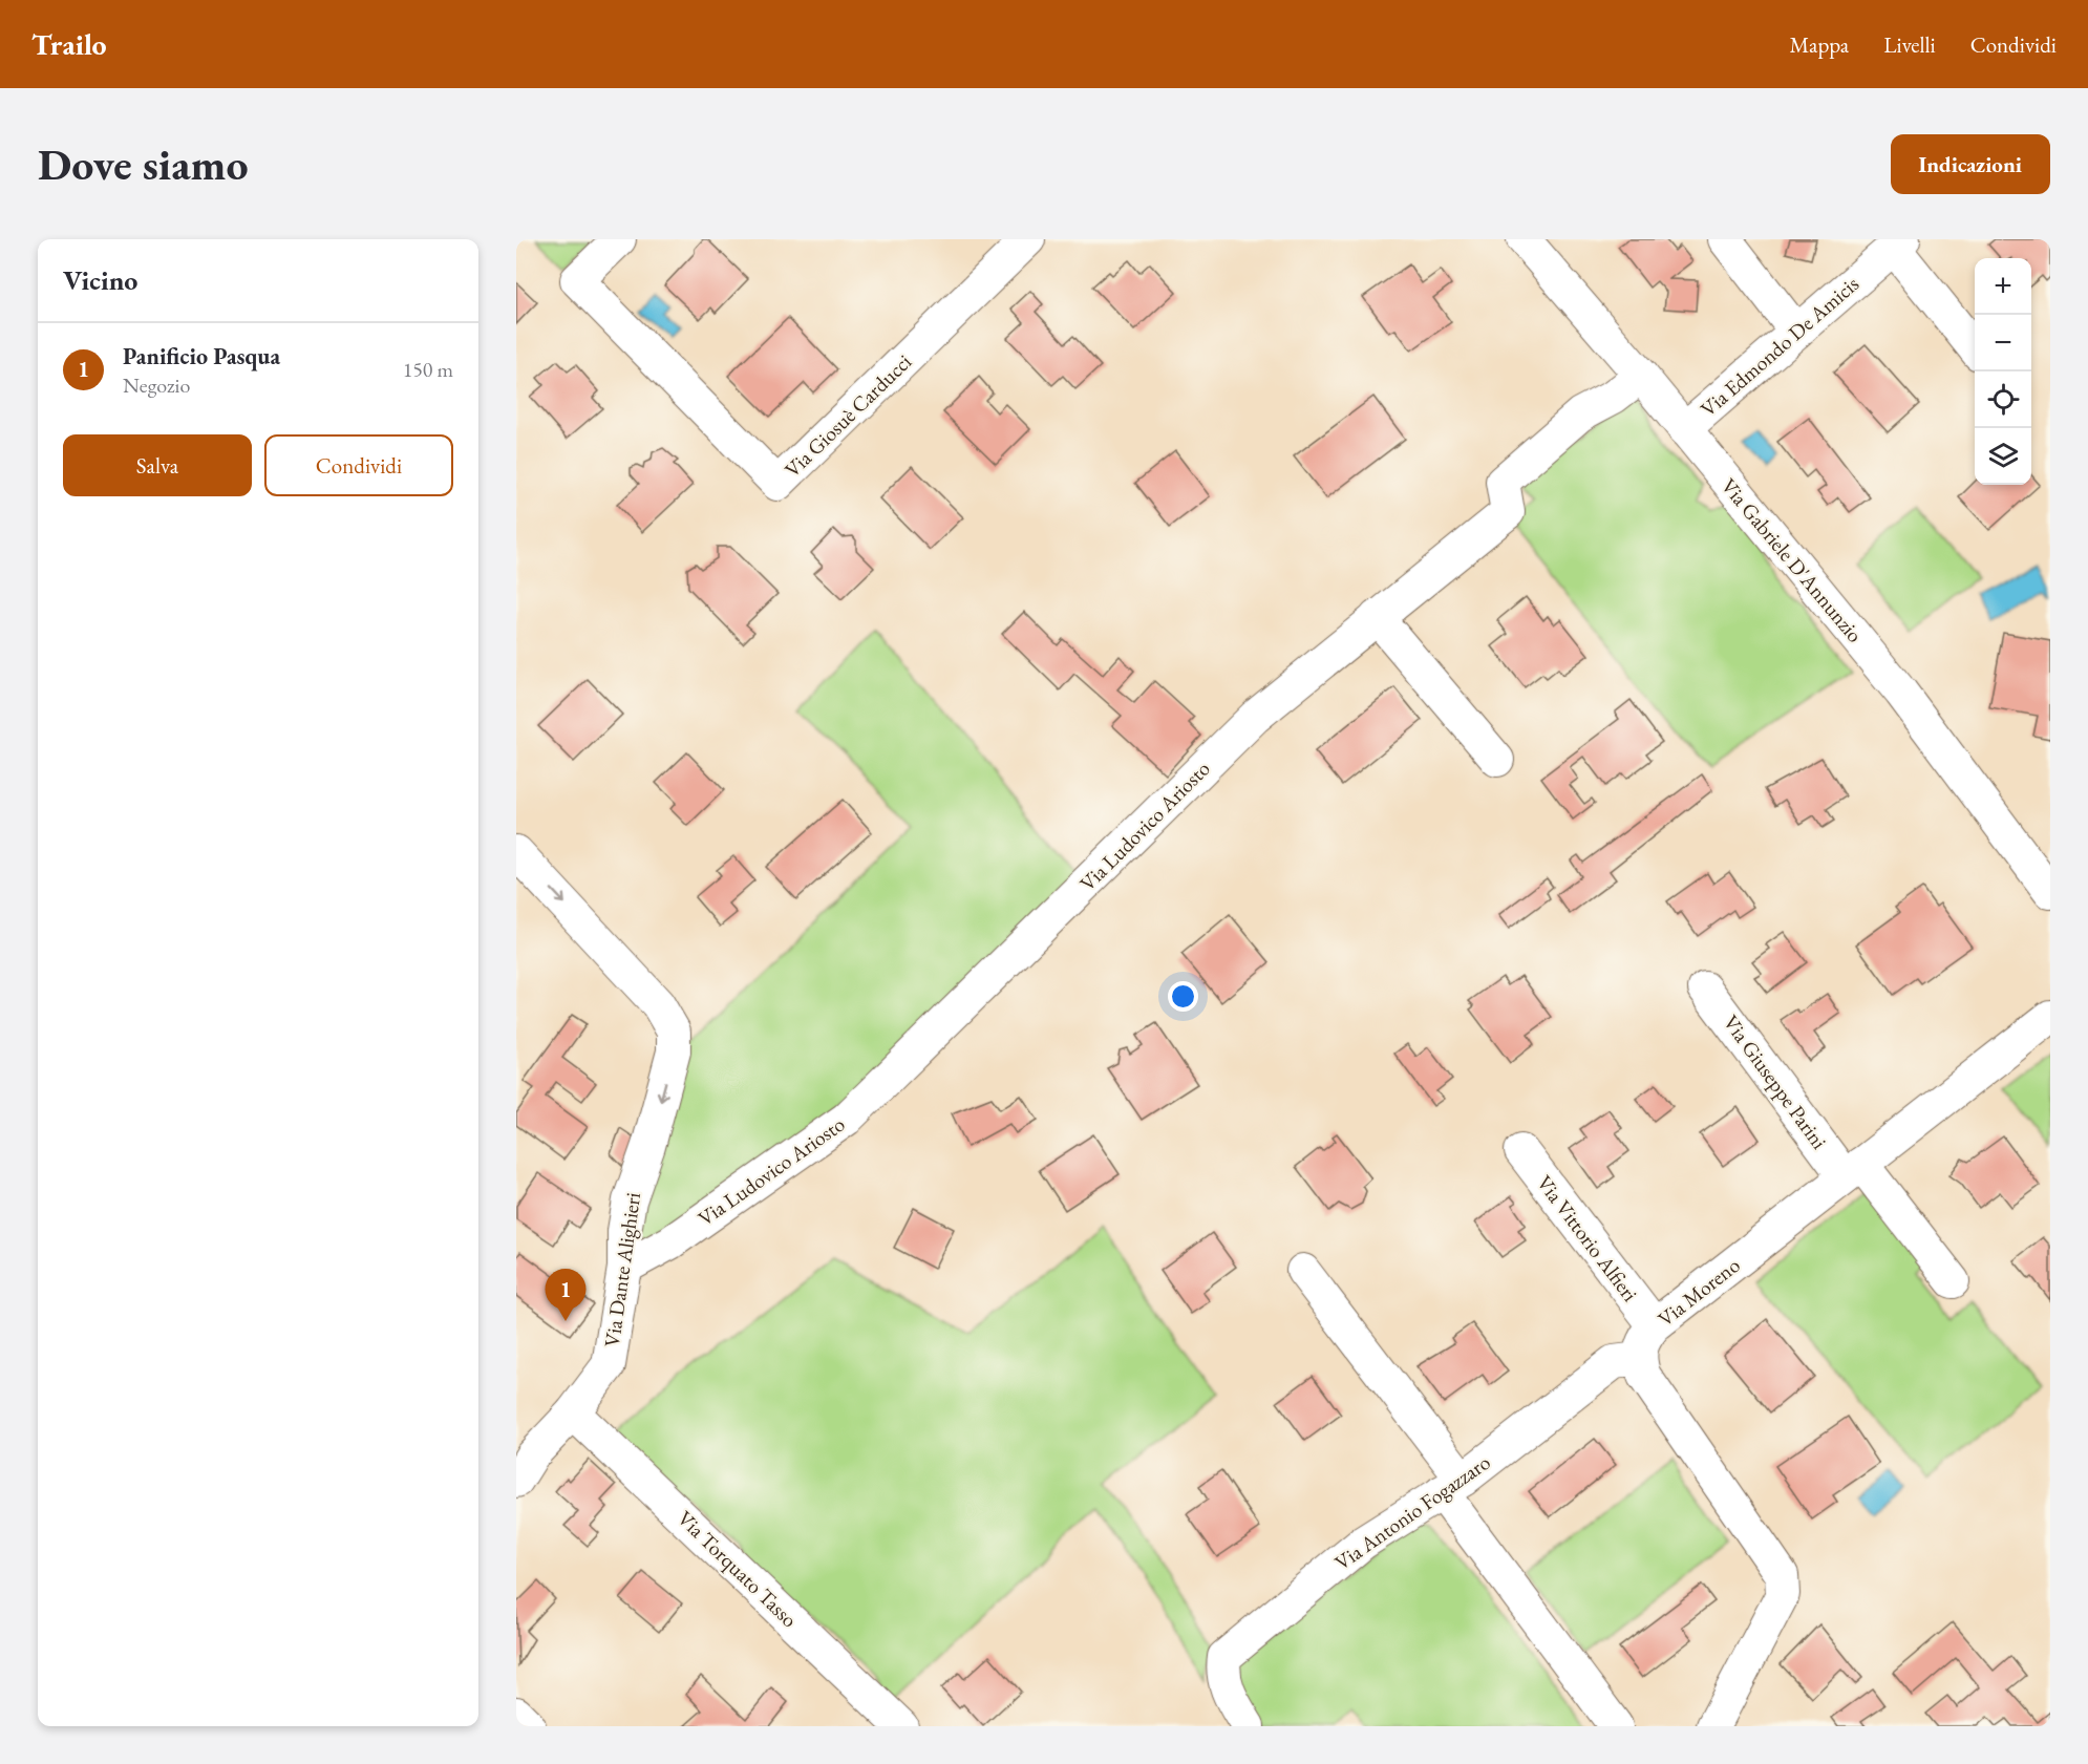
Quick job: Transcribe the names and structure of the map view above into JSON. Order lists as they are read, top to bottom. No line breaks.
{"streets":{"street":["Via Edmondo De Amicis","Via Giosuè Carducci","Via Gabriele D'Annunzio","Via Ludovico Ariosto","Via Giuseppe Parini","Via Vittorio Alfieri","Via Dante Alighieri","Via Moreno","Via Antonio Fogazzaro","Via Torquato Tasso"]},"crossings":[["Via Edmondo De Amicis","Via Gabriele D'Annunzio"],["Via Gabriele D'Annunzio","Via Ludovico Ariosto"],["Via Ludovico Ariosto","Via Dante Alighieri"],["Via Giuseppe Parini","Via Moreno"],["Via Vittorio Alfieri","Via Moreno"],["Via Dante Alighieri","Via Torquato Tasso"],["Via Moreno","Via Antonio Fogazzaro"]],"one_way":["Via Dante Alighieri"],"page":{"header":"Trailo","nav":["Mappa","Livelli","Condividi"],"buttons":["Indicazioni",["Salva","Condividi"]],"title":"Dove siamo","heading":"Vicino","map_buttons":["+","−"],"list":[{"mark":"1","name":"Panificio Pasqua","note":"Negozio","value":"150 m"}],"pins":"1"}}
